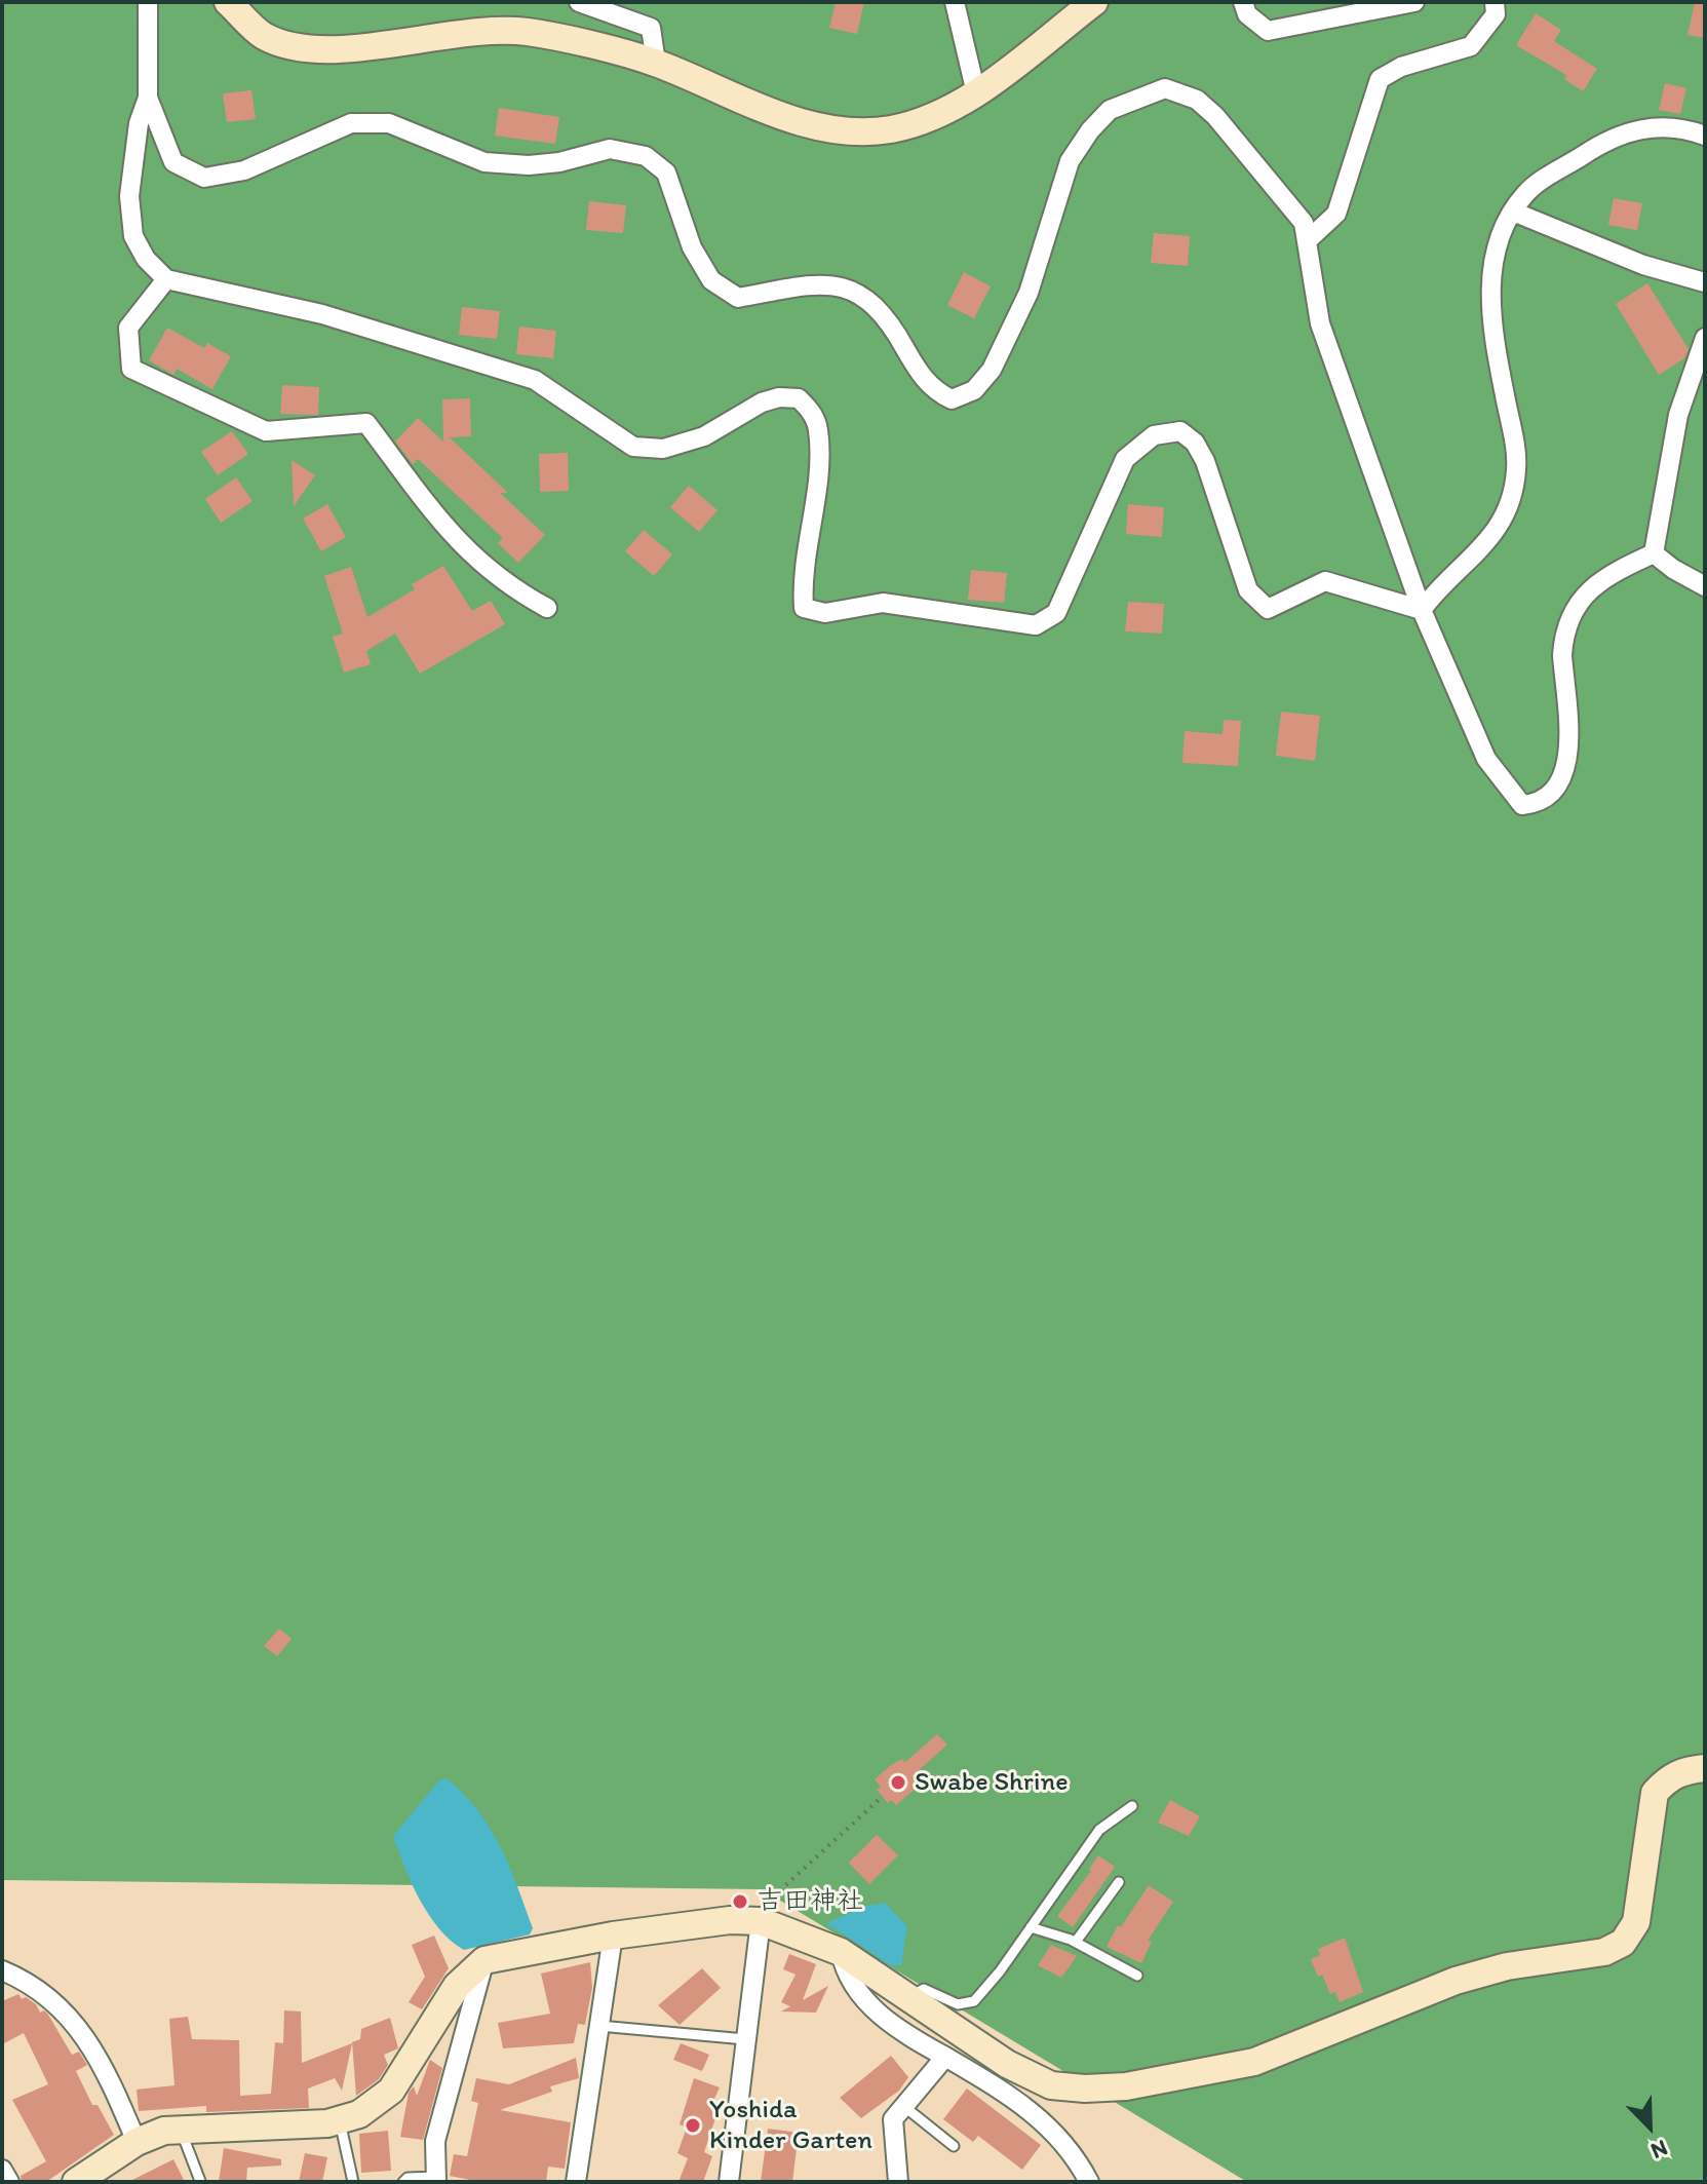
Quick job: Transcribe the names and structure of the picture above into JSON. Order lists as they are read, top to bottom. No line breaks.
{"places":["Swabe Shrine","吉田神社","Yoshida Kinder Garten"],"north":"bottom right"}
